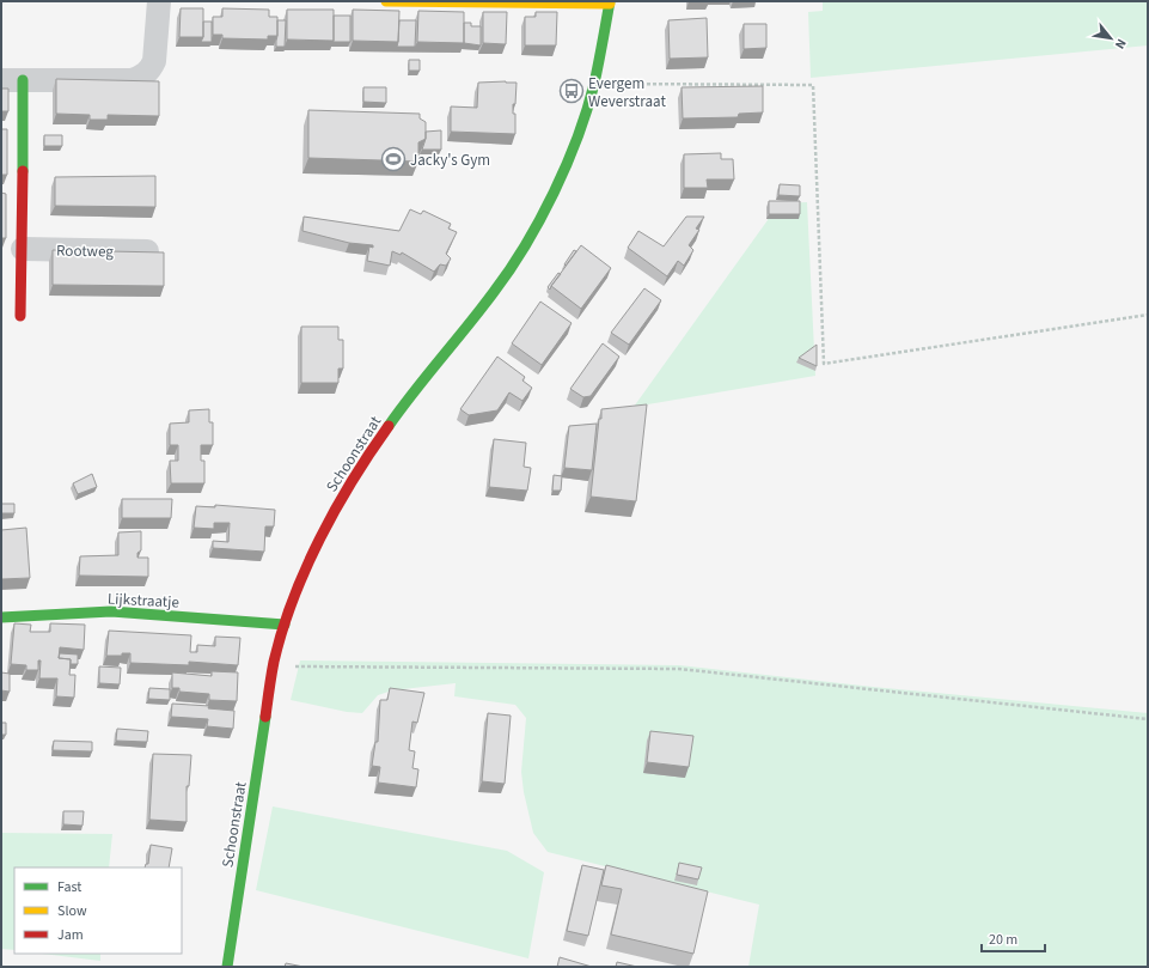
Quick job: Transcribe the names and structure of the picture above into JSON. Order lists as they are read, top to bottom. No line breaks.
{"streets":{"street":["Rootweg","Schoonstraat","Lijkstraatje"]},"crossings":[["Schoonstraat","Lijkstraatje"]],"places":{"bus stop":["Evergem Weverstraat"],"sports":["Jacky's Gym"]},"legend":["Fast","Slow","Jam"],"scale_bar":"20 m","north":"bottom right"}
